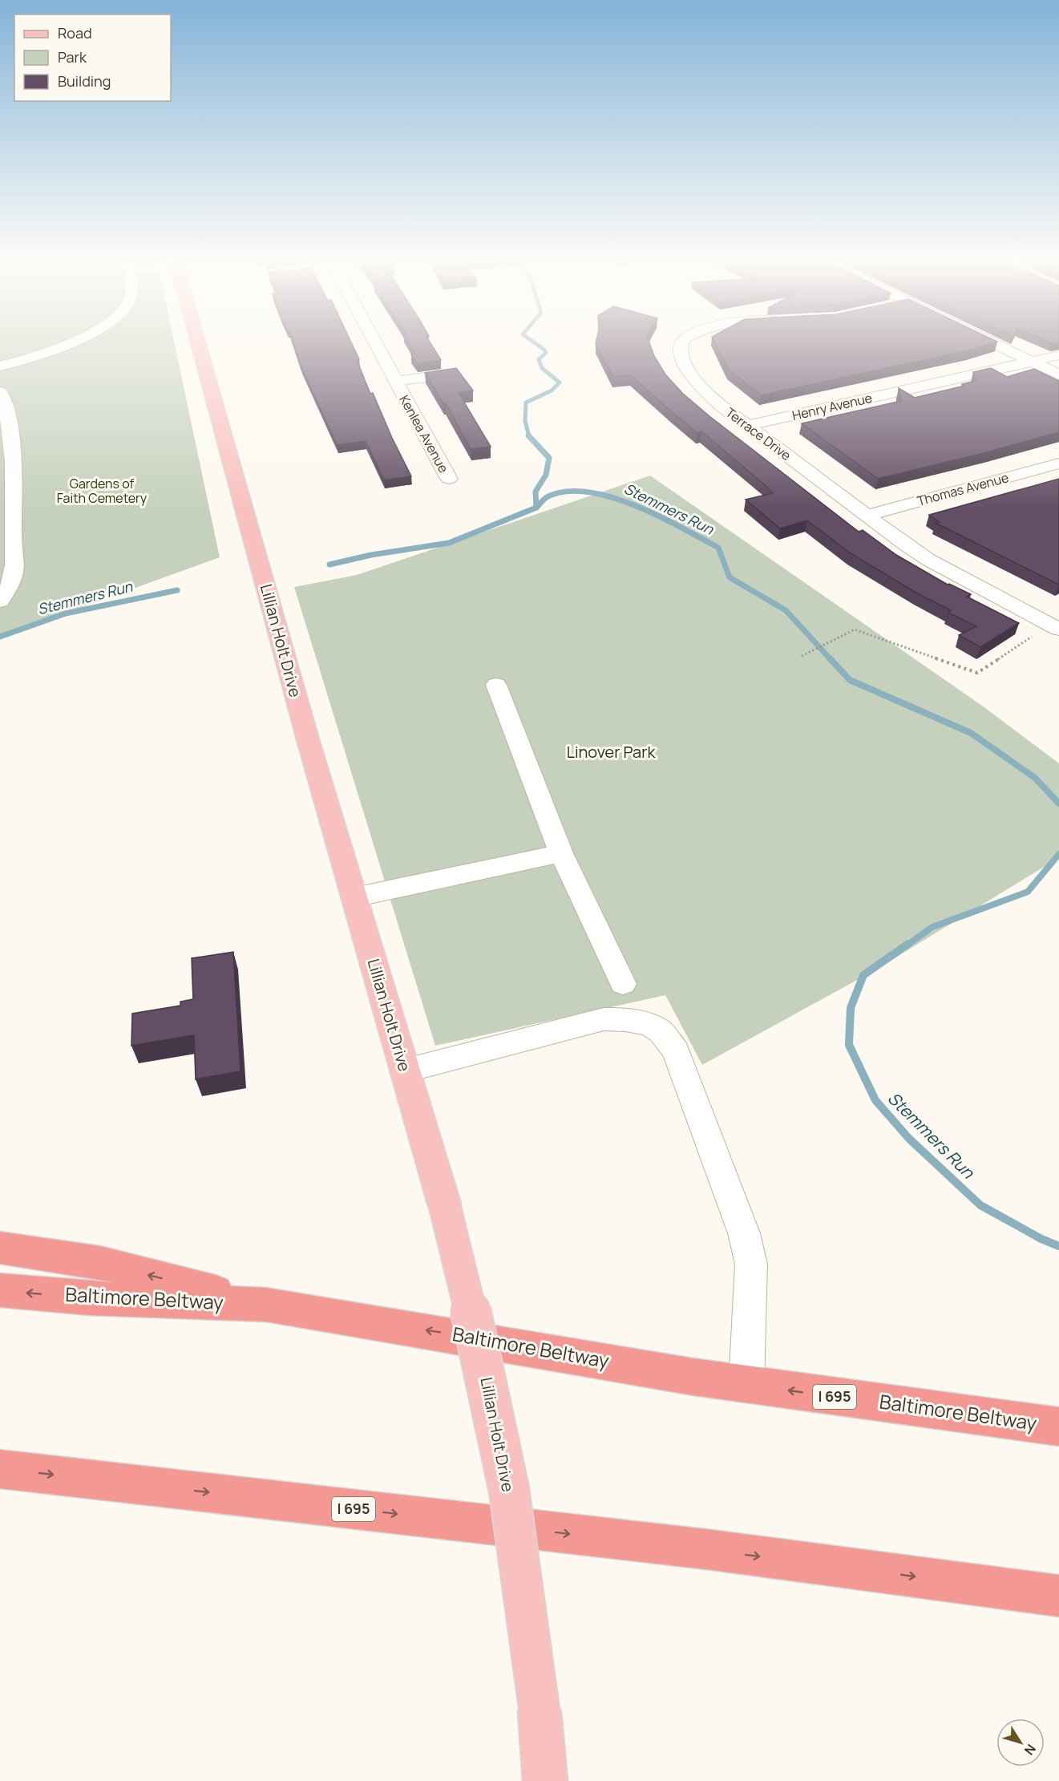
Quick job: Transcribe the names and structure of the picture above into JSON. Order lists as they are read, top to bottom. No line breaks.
{"streets":{"highway":["Baltimore Beltway","I 695"],"main road":["Lillian Holt Drive"],"street":["Henry Avenue","Kenlea Avenue","Terrace Drive","Thomas Avenue"]},"crossings":[["Henry Avenue","Terrace Drive"],["Terrace Drive","Thomas Avenue"]],"water":["Stemmers Run"],"parks":["Gardens of Faith Cemetery","Linover Park"],"legend":["Road","Park","Building"],"north":"bottom right"}
